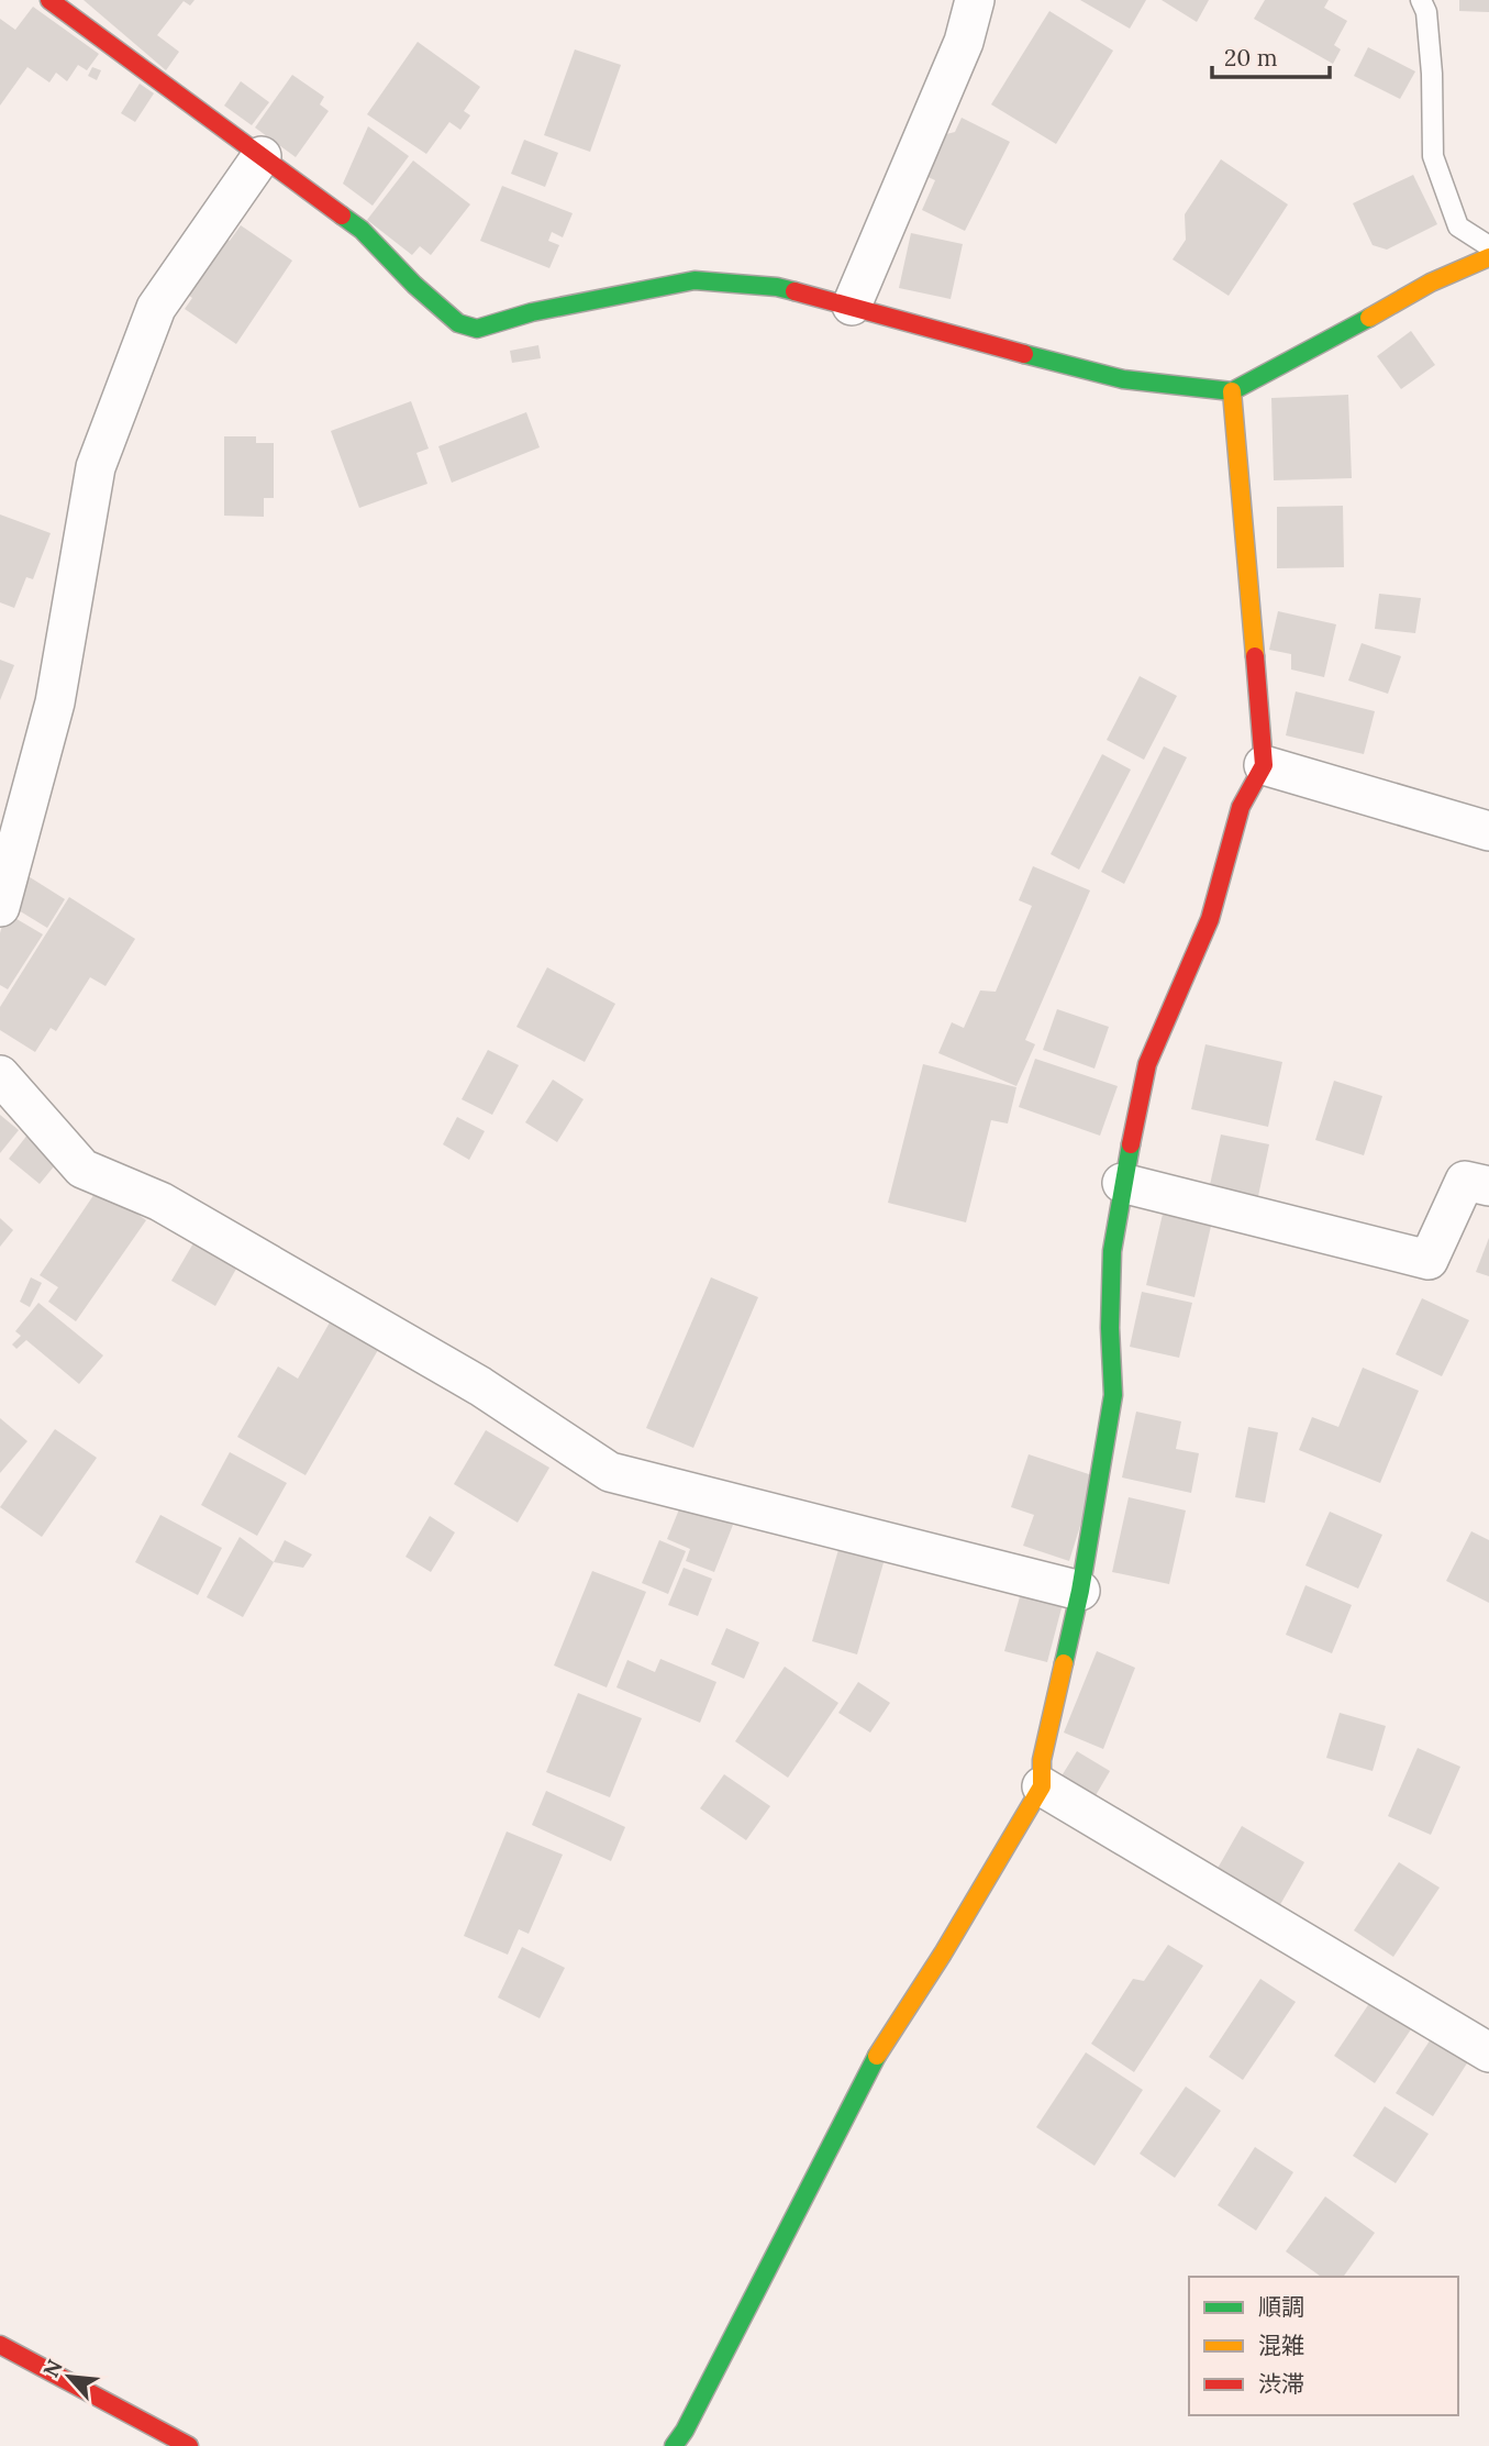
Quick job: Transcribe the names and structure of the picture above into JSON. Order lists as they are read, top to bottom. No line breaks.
{"legend":["順調","混雑","渋滞"],"scale_bar":"20 m","north":"top left"}
